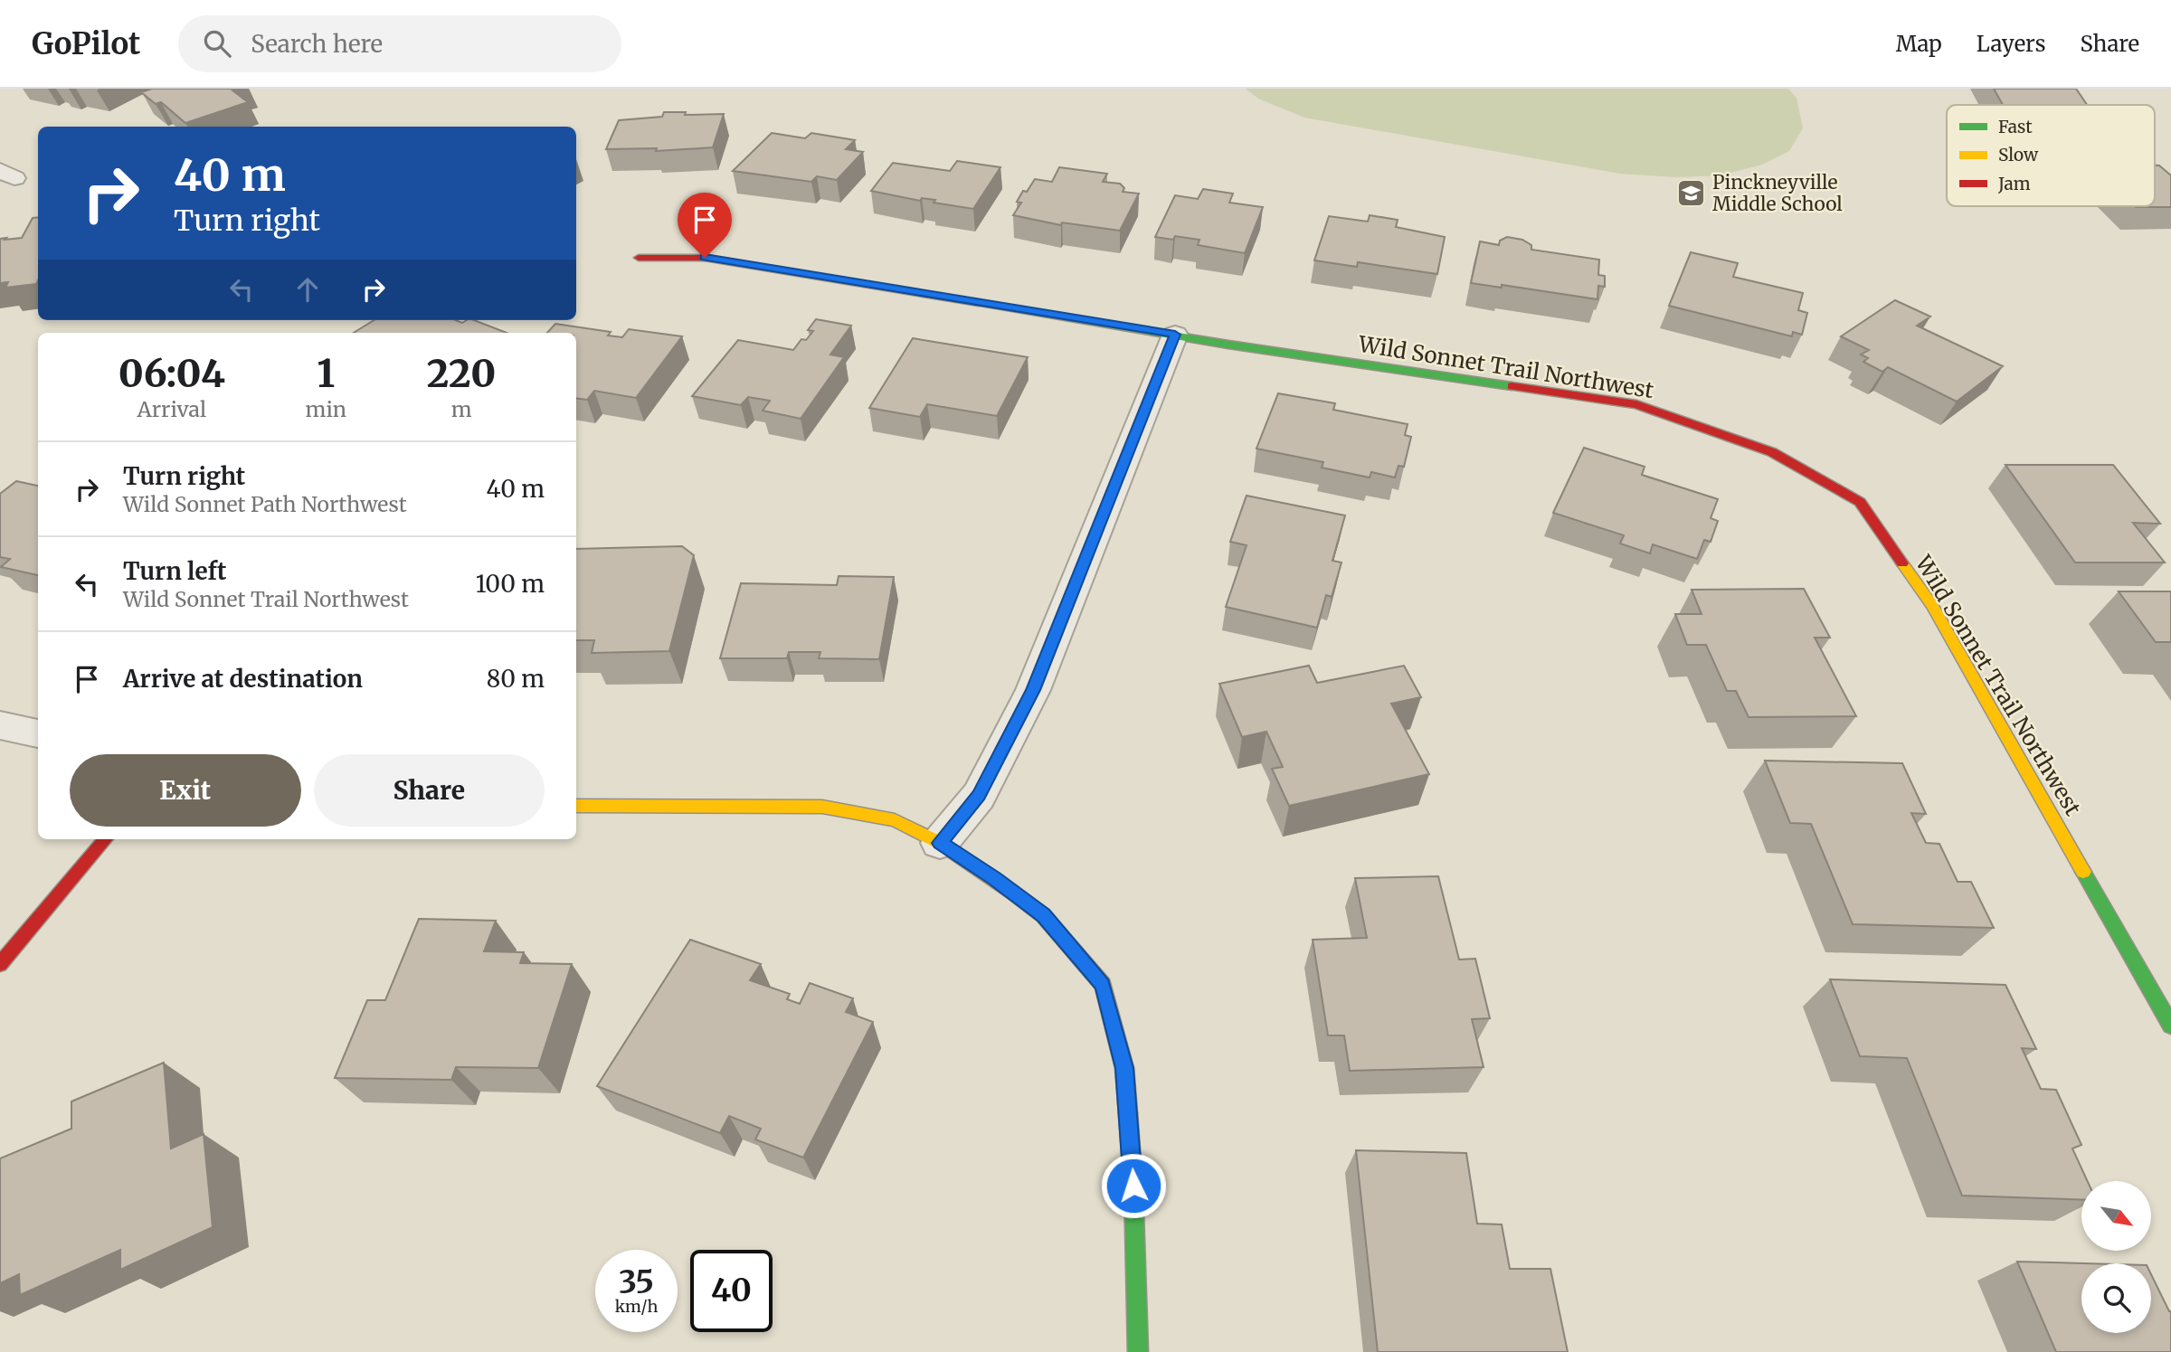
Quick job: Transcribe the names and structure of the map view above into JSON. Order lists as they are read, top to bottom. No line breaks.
{"streets":{"street":["Wild Sonnet Trail Northwest"]},"places":{"school or university":["Pinckneyville Middle School"]},"legend":["Fast","Slow","Jam"],"north":"bottom right","page":{"header":"GoPilot","search":"Search here","nav":["Map","Layers","Share"],"turn":["40 m","Turn right"],"eta":["06:04","Arrival","1","min","220","m"],"list":[{"name":"Turn right","note":"Wild Sonnet Path Northwest","value":"40 m"},{"name":"Turn left","note":"Wild Sonnet Trail Northwest","value":"100 m"},{"name":"Arrive at destination","value":"80 m"}],"buttons":["Exit","Share"],"speed":"35 km/h","limit":"40"}}
